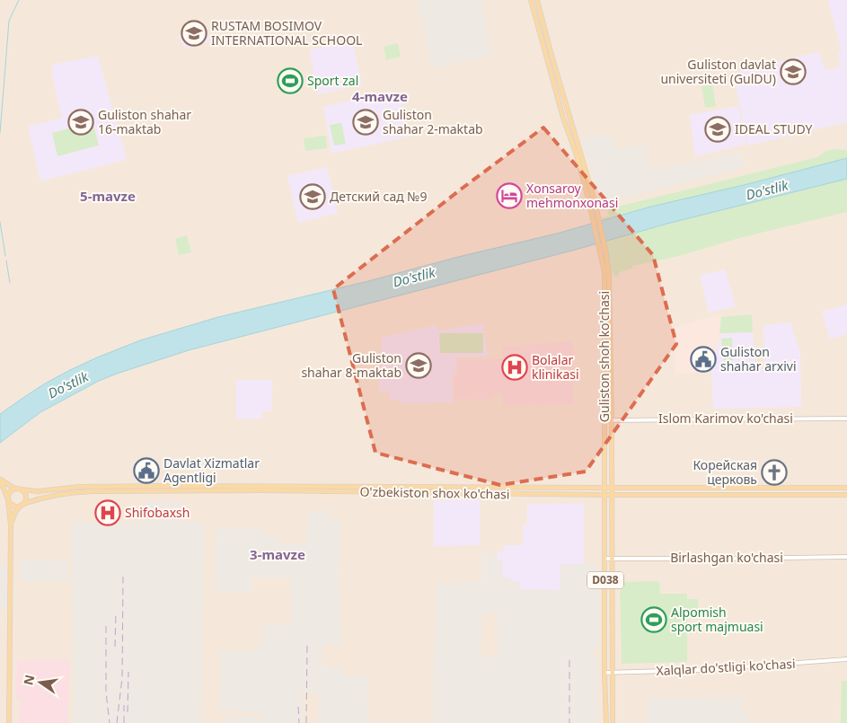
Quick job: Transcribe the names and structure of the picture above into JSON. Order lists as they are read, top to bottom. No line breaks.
{"streets":{"main road":["Guliston shoh ko'chasi","O'zbekiston shox ko'chasi","D038"],"street":["Islom Karimov ko'chasi","Birlashgan ko'chasi","Xalqlar do'stligi ko'chasi"]},"crossings":[["Guliston shoh ko'chasi","Islom Karimov ko'chasi"],["Guliston shoh ko'chasi","O'zbekiston shox ko'chasi"],["Guliston shoh ko'chasi","Birlashgan ko'chasi"],["Guliston shoh ko'chasi","Xalqlar do'stligi ko'chasi"]],"districts":["4-mavze","5-mavze","3-mavze"],"water":["Do'stlik"],"places":{"school or university":["RUSTAM BOSIMOV INTERNATIONAL SCHOOL","Guliston davlat universiteti (GulDU)","Guliston shahar 16-maktab","Guliston shahar 2-maktab","IDEAL STUDY","Детский сад №9","Guliston shahar 8-maktab"],"sports":["Sport zal","Alpomish sport majmuasi"],"hotel":["Xonsaroy mehmonxonasi"],"public building":["Guliston shahar arxivi","Davlat Xizmatlar Agentligi"],"hospital":["Bolalar klinikasi","Shifobaxsh"],"church":["Корейская церковь"]},"north":"left"}
